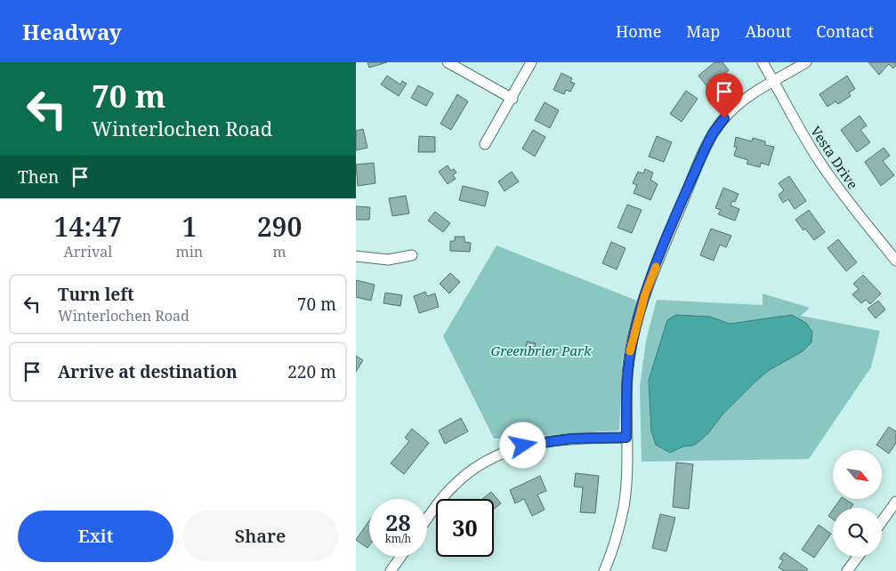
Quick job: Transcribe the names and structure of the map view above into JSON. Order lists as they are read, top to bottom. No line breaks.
{"streets":{"street":["Vesta Drive"]},"parks":["Greenbrier Park"],"north":"bottom right","page":{"header":"Headway","nav":["Home","Map","About","Contact"],"turn":["70 m","Winterlochen Road"],"then":"Then","eta":["14:47","Arrival","1","min","290","m"],"list":[{"name":"Turn left","note":"Winterlochen Road","value":"70 m"},{"name":"Arrive at destination","value":"220 m"}],"speed":"28 km/h","limit":"30","buttons":["Exit","Share"]}}
